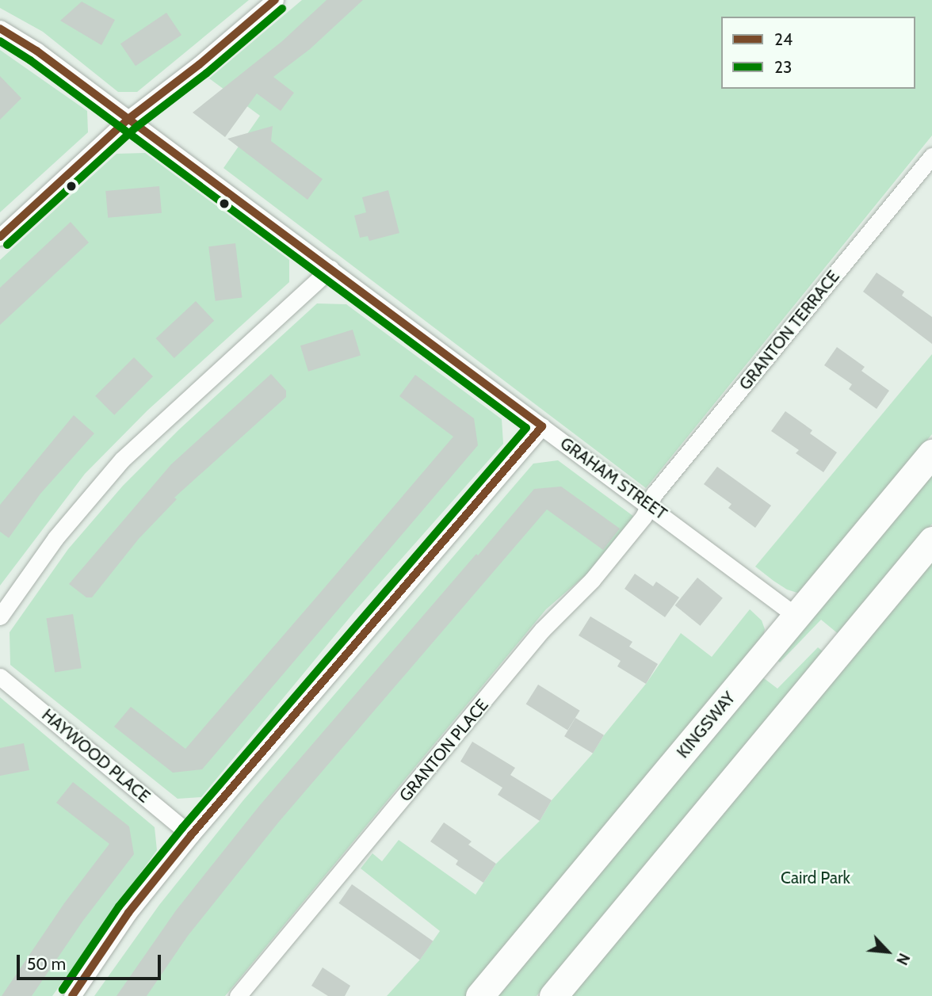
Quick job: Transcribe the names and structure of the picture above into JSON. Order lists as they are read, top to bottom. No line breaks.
{"streets":{"highway":["KINGSWAY"],"street":["GRANTON TERRACE","GRAHAM STREET","GRANTON PLACE","HAYWOOD PLACE"]},"crossings":[["GRANTON TERRACE","GRAHAM STREET"],["GRANTON TERRACE","GRANTON PLACE"],["GRAHAM STREET","KINGSWAY"],["GRAHAM STREET","GRANTON PLACE"]],"parks":["Caird Park"],"lines":["transit line 24","transit line 23"],"legend":["24","23"],"scale_bar":"50 m","north":"bottom right"}
